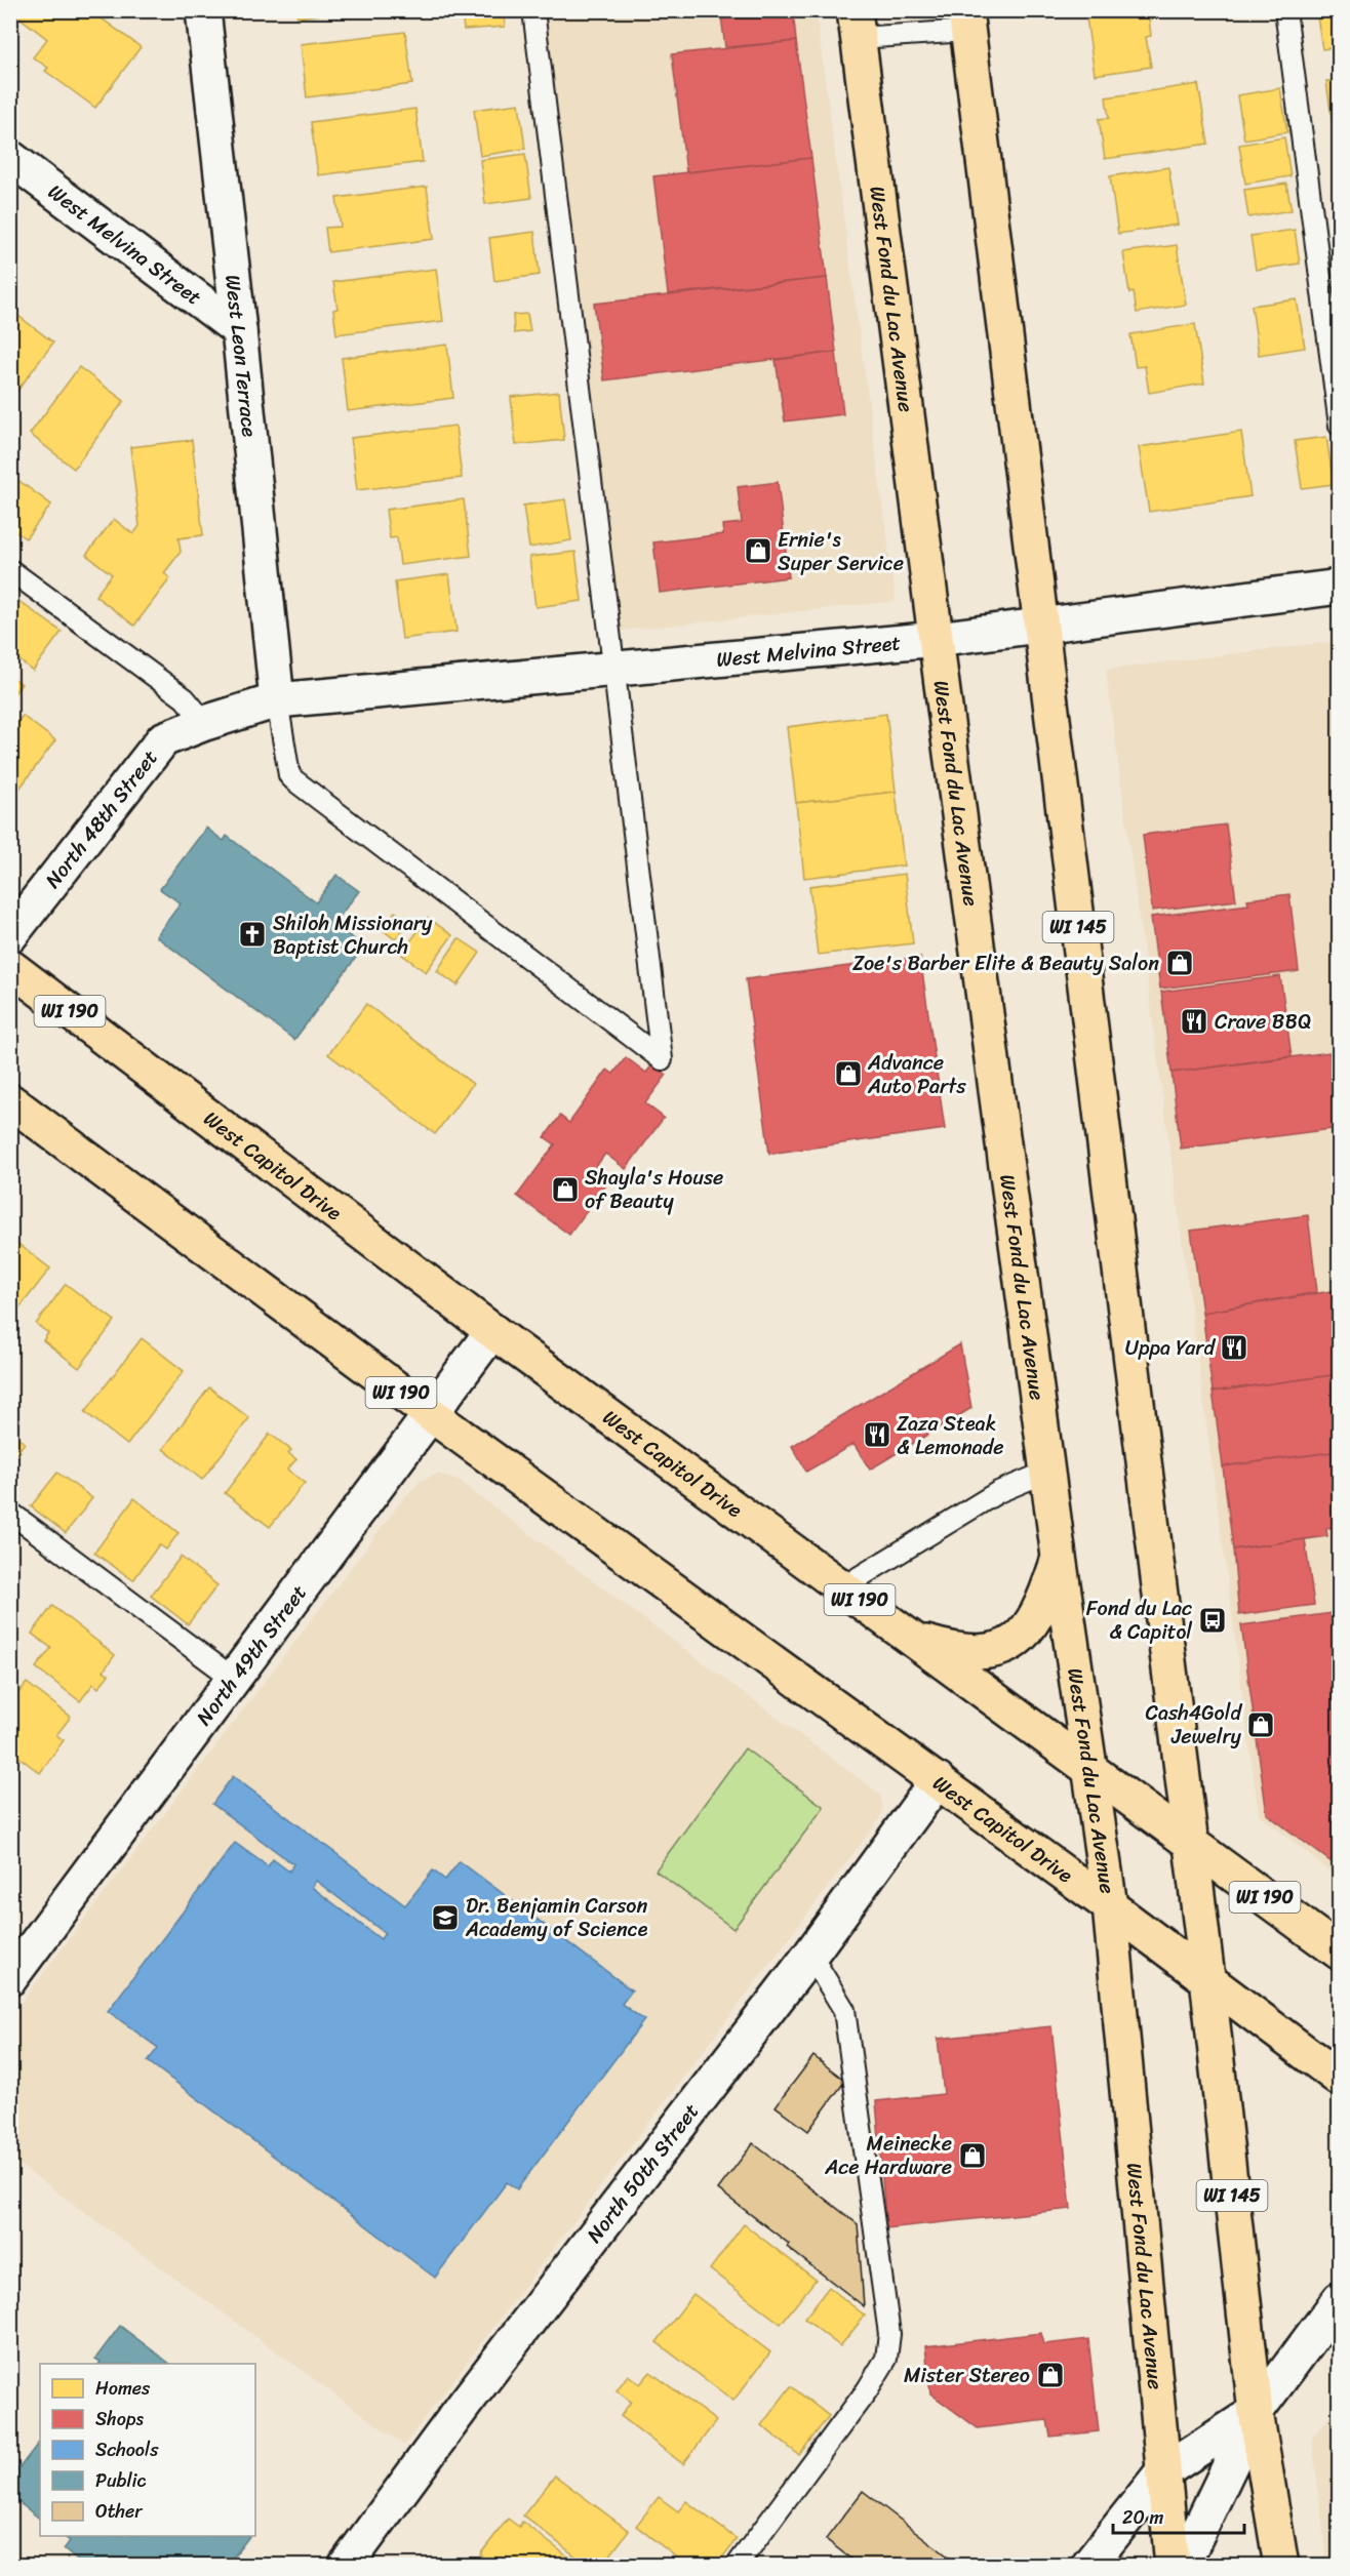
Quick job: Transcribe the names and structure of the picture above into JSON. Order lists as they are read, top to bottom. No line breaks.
{"streets":{"main road":["West Fond du Lac Avenue","WI 145","WI 190","West Capitol Drive"],"street":["West Melvina Street","West Leon Terrace","North 48th Street","North 49th Street","North 50th Street"]},"crossings":[["West Melvina Street","West Fond du Lac Avenue"],["West Melvina Street","West Leon Terrace"],["West Melvina Street","North 48th Street"],["West Melvina Street","WI 145"],["West Fond du Lac Avenue","West Capitol Drive"],["West Leon Terrace","North 48th Street"],["WI 145","West Capitol Drive"],["West Capitol Drive","North 49th Street"],["West Capitol Drive","North 50th Street"]],"places":{"shop":["Ernie's Super Service","Zoe's Barber Elite & Beauty Salon","Advance Auto Parts","Shayla's House of Beauty","Cash4Gold Jewelry","Meinecke Ace Hardware","Mister Stereo"],"church":["Shiloh Missionary Baptist Church"],"restaurant":["Crave BBQ","Uppa Yard","Zaza Steak & Lemonade"],"bus stop":["Fond du Lac & Capitol"],"school or university":["Dr. Benjamin Carson Academy of Science"]},"legend":["Homes","Shops","Schools","Public","Other"],"scale_bar":"20 m"}
